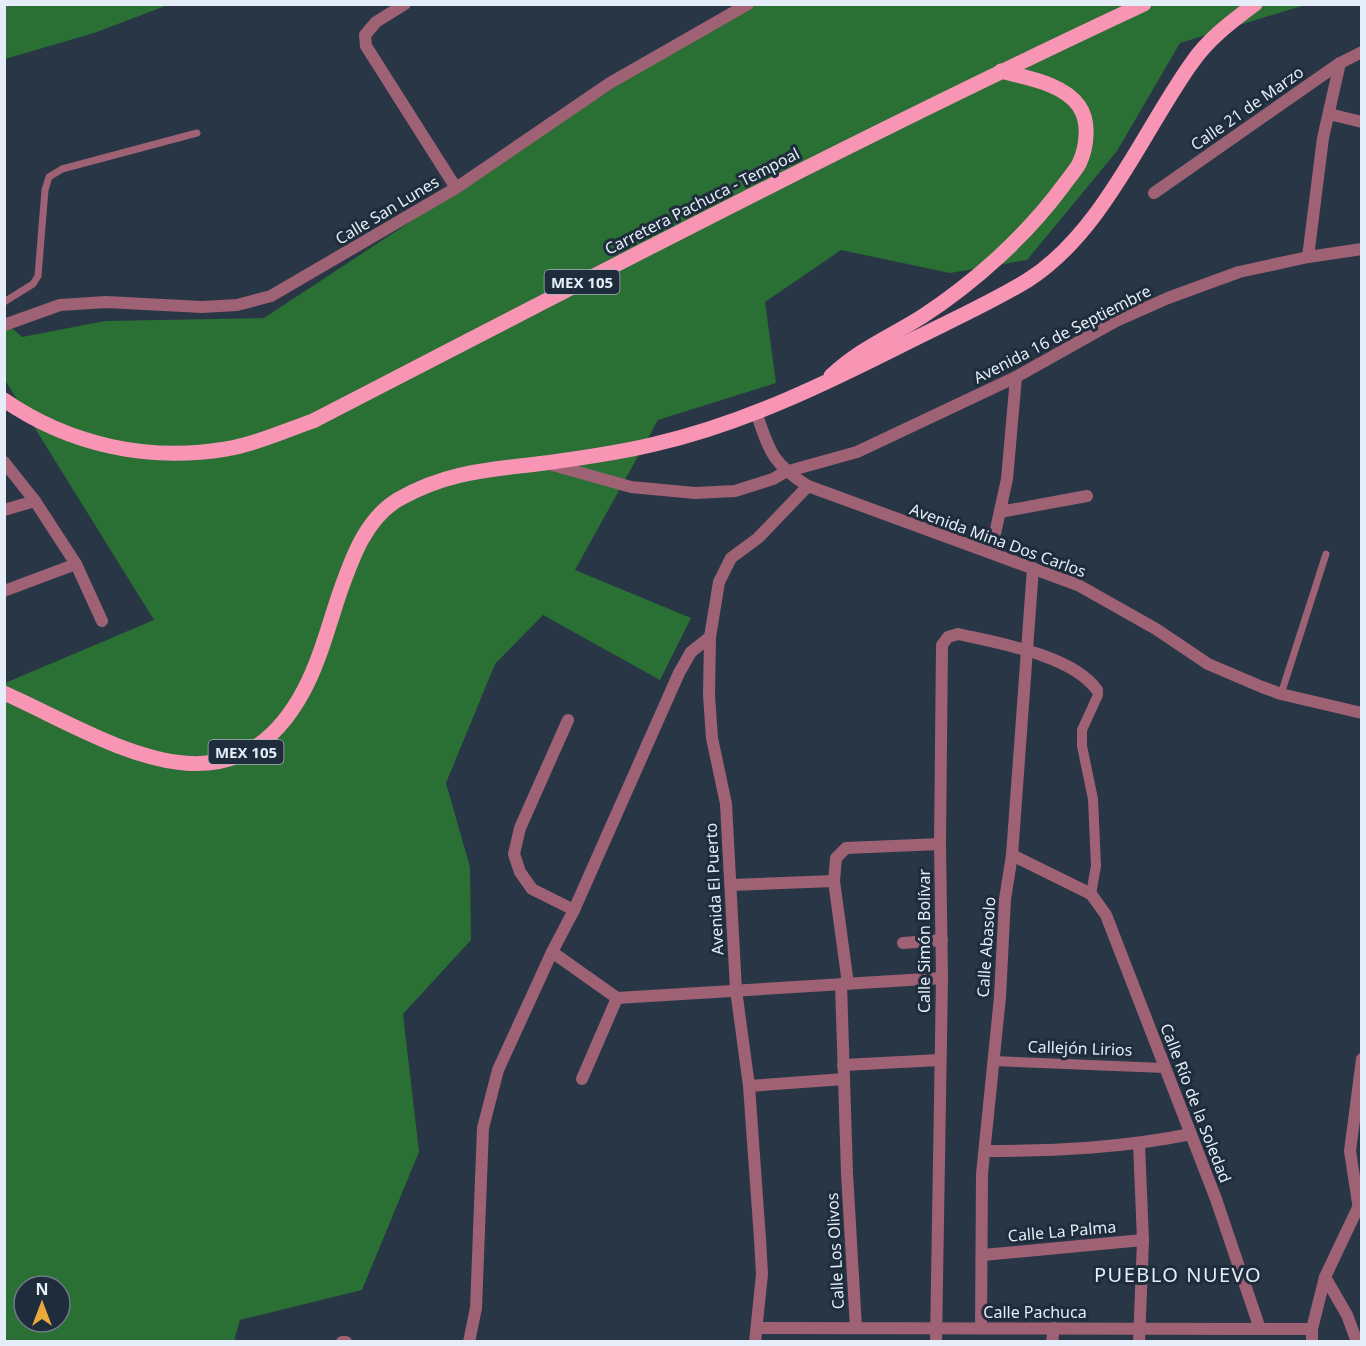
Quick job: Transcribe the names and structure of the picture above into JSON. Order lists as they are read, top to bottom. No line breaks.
{"streets":{"main road":["Carretera Pachuca - Tempoal","MEX 105"],"street":["Calle 21 de Marzo","Calle San Lunes","Avenida 16 de Septiembre","Avenida Mina Dos Carlos","Avenida El Puerto","Calle Simón Bolívar","Calle Abasolo","Callejón Lirios","Calle Río de la Soledad","Calle La Palma","Calle Los Olivos","Calle Pachuca"]},"crossings":[["MEX 105","Avenida Mina Dos Carlos"],["Avenida 16 de Septiembre","Avenida Mina Dos Carlos"],["Avenida Mina Dos Carlos","Avenida El Puerto"],["Avenida Mina Dos Carlos","Calle Abasolo"],["Avenida El Puerto","Calle Pachuca"],["Calle Simón Bolívar","Calle Abasolo"],["Calle Simón Bolívar","Calle Pachuca"],["Calle Abasolo","Callejón Lirios"],["Calle Abasolo","Calle La Palma"],["Calle Abasolo","Calle Pachuca"],["Callejón Lirios","Calle Río de la Soledad"],["Calle Río de la Soledad","Calle Pachuca"],["Calle Los Olivos","Calle Pachuca"]],"districts":["PUEBLO NUEVO"],"north":"top"}
